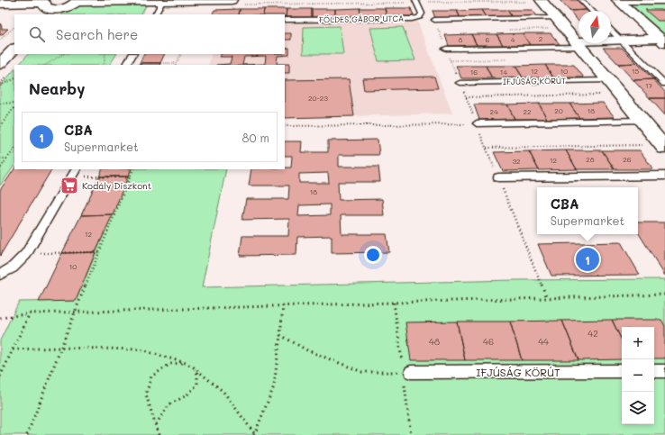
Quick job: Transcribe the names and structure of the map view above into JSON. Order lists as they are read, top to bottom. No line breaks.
{"streets":{"lane":["FÖLDES GÁBOR UTCA","IFJÚSÁG KÖRÚT"]},"places":{"supermarket":["Kodály Diszkont"]},"house_numbers":["2","8","6","4","12","10","15","16","14","17","20-23","20","18","24","22","28","26","12","32","18","12","10","42","48","46","44"],"north":"top","page":{"search":"Search here","heading":"Nearby","list":[{"mark":"1","name":"CBA","note":"Supermarket","value":"80 m"}],"popup":["CBA","Supermarket"],"pins":"1","map_buttons":["+","−"]}}
